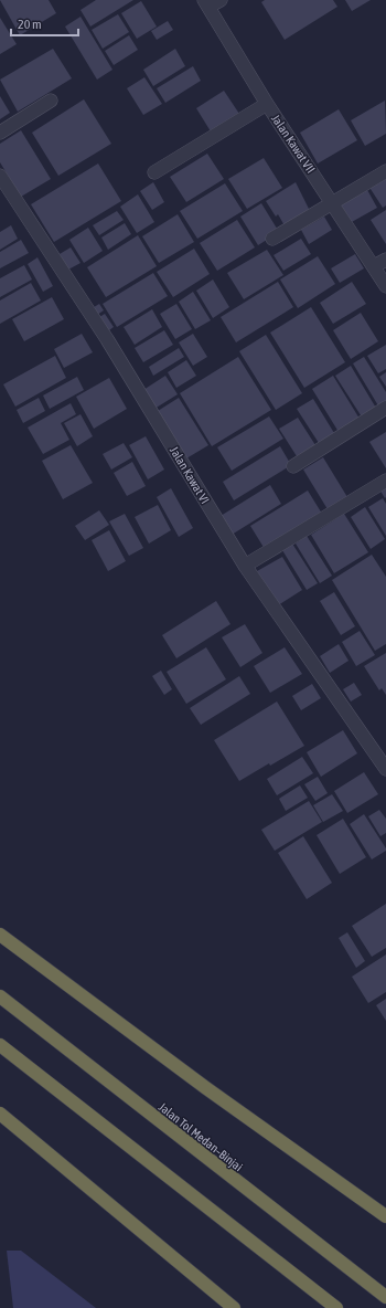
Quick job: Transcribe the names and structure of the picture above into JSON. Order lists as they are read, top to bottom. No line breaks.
{"streets":{"highway":["Jalan Tol Medan–Binjai"],"street":["Jalan Kawat VII","Jalan Kawat VI"]},"scale_bar":"20 m"}
